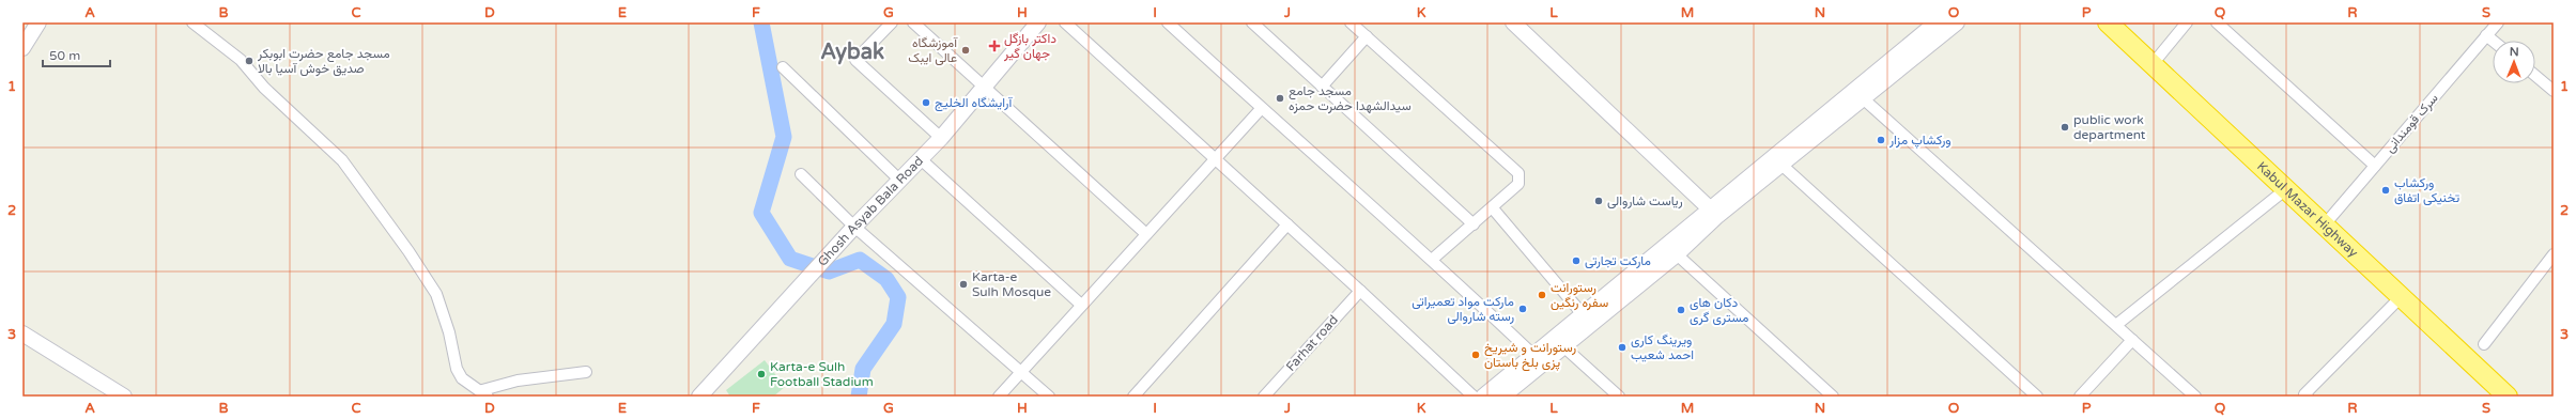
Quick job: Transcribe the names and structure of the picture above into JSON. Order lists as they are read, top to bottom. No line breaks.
{"streets":{"highway":["Kabul Mazar Highway"],"street":["سرک قومندانی","Ghosh Asyab Bala Road","Farhat road"]},"crossings":[["سرک قومندانی","Kabul Mazar Highway"]],"districts":["Aybak"],"places":{"health":["داکتر بازگل جهان گیر"],"other":["آموزشگاه عالی ایبک","مسجد جامع حضرت ابوبکر صدیق خوش آسیا بالا","مسجد جامع سیدالشهدا حضرت حمزه","آرایشگاه الخلیج","public work department","ورکشاپ مزار","ورکشاب تخنیکی اتفاق","ریاست شاروالی","مارکت تجارتی","Karta-e Sulh Mosque","رستورانت سفره رنگین","مارکت مواد تعمیراتی رسته شاروالی","دکان های مستری گری","ویرینگ کاری احمد شعیب","رستورانت و شیریخ پزی بلخ باستان","Karta-e Sulh Football Stadium"]},"scale_bar":"50 m","north":"top","grid":{"columns":["A","B","C","D","E","F","G","H","I","J","K","L","M","N","O","P","Q","R","S"],"rows":["1","2","3"]}}
